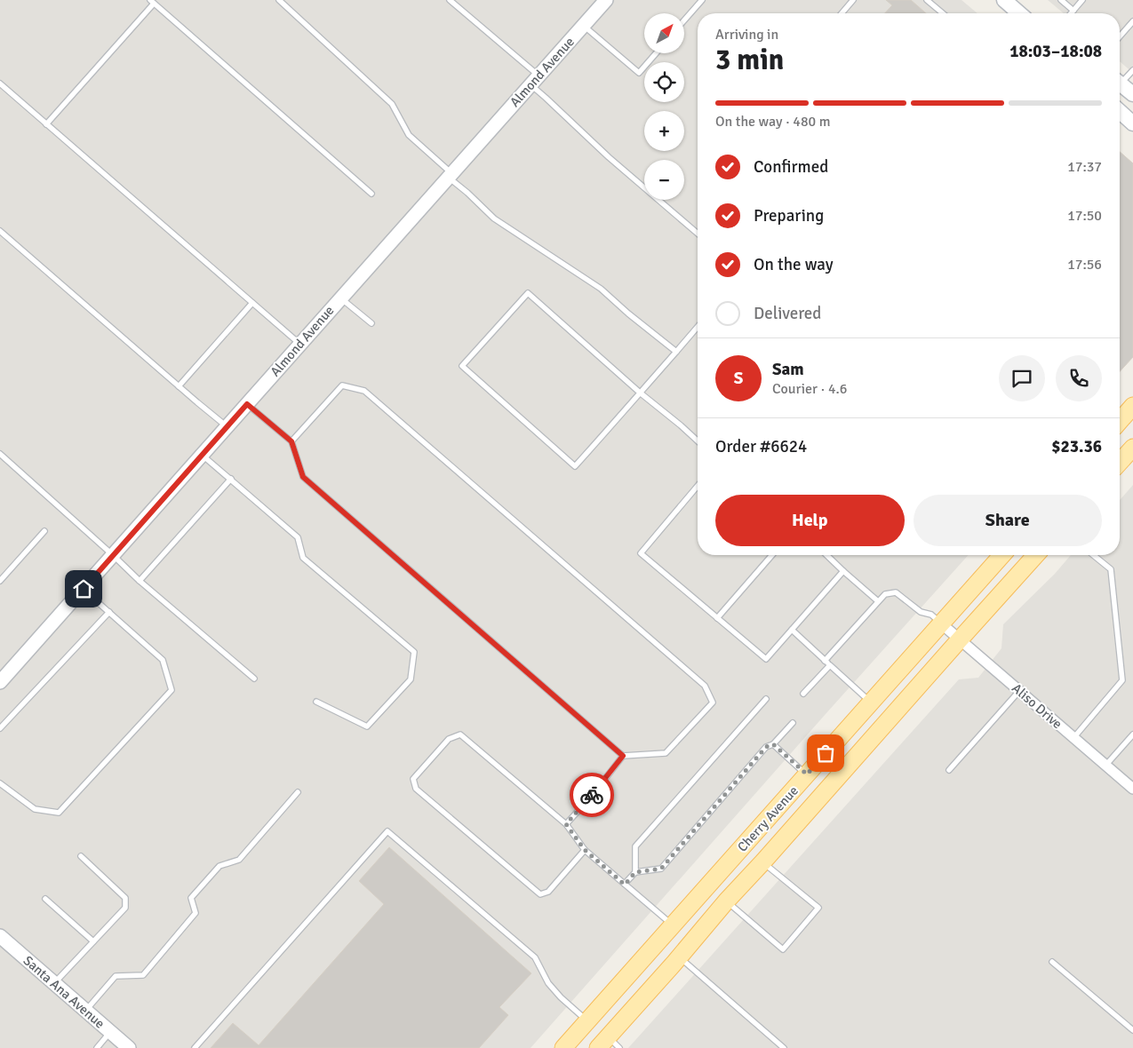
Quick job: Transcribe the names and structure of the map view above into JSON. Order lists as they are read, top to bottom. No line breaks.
{"streets":{"main road":["Cherry Avenue"],"street":["Almond Avenue","Aliso Drive","Santa Ana Avenue"]},"crossings":[["Aliso Drive","Cherry Avenue"]],"north":"top right","page":{"map_buttons":["+","−"],"heading":["3 min","Arriving in","18:03–18:08"],"panel":["Sam","Courier · 4.6","Order #6624","$23.36"],"bar":"On the way · 480 m","list":[["Confirmed","17:37"],["Preparing","17:50"],["On the way","17:56"],"Delivered"],"round":"S","buttons":["Help","Share"]}}
